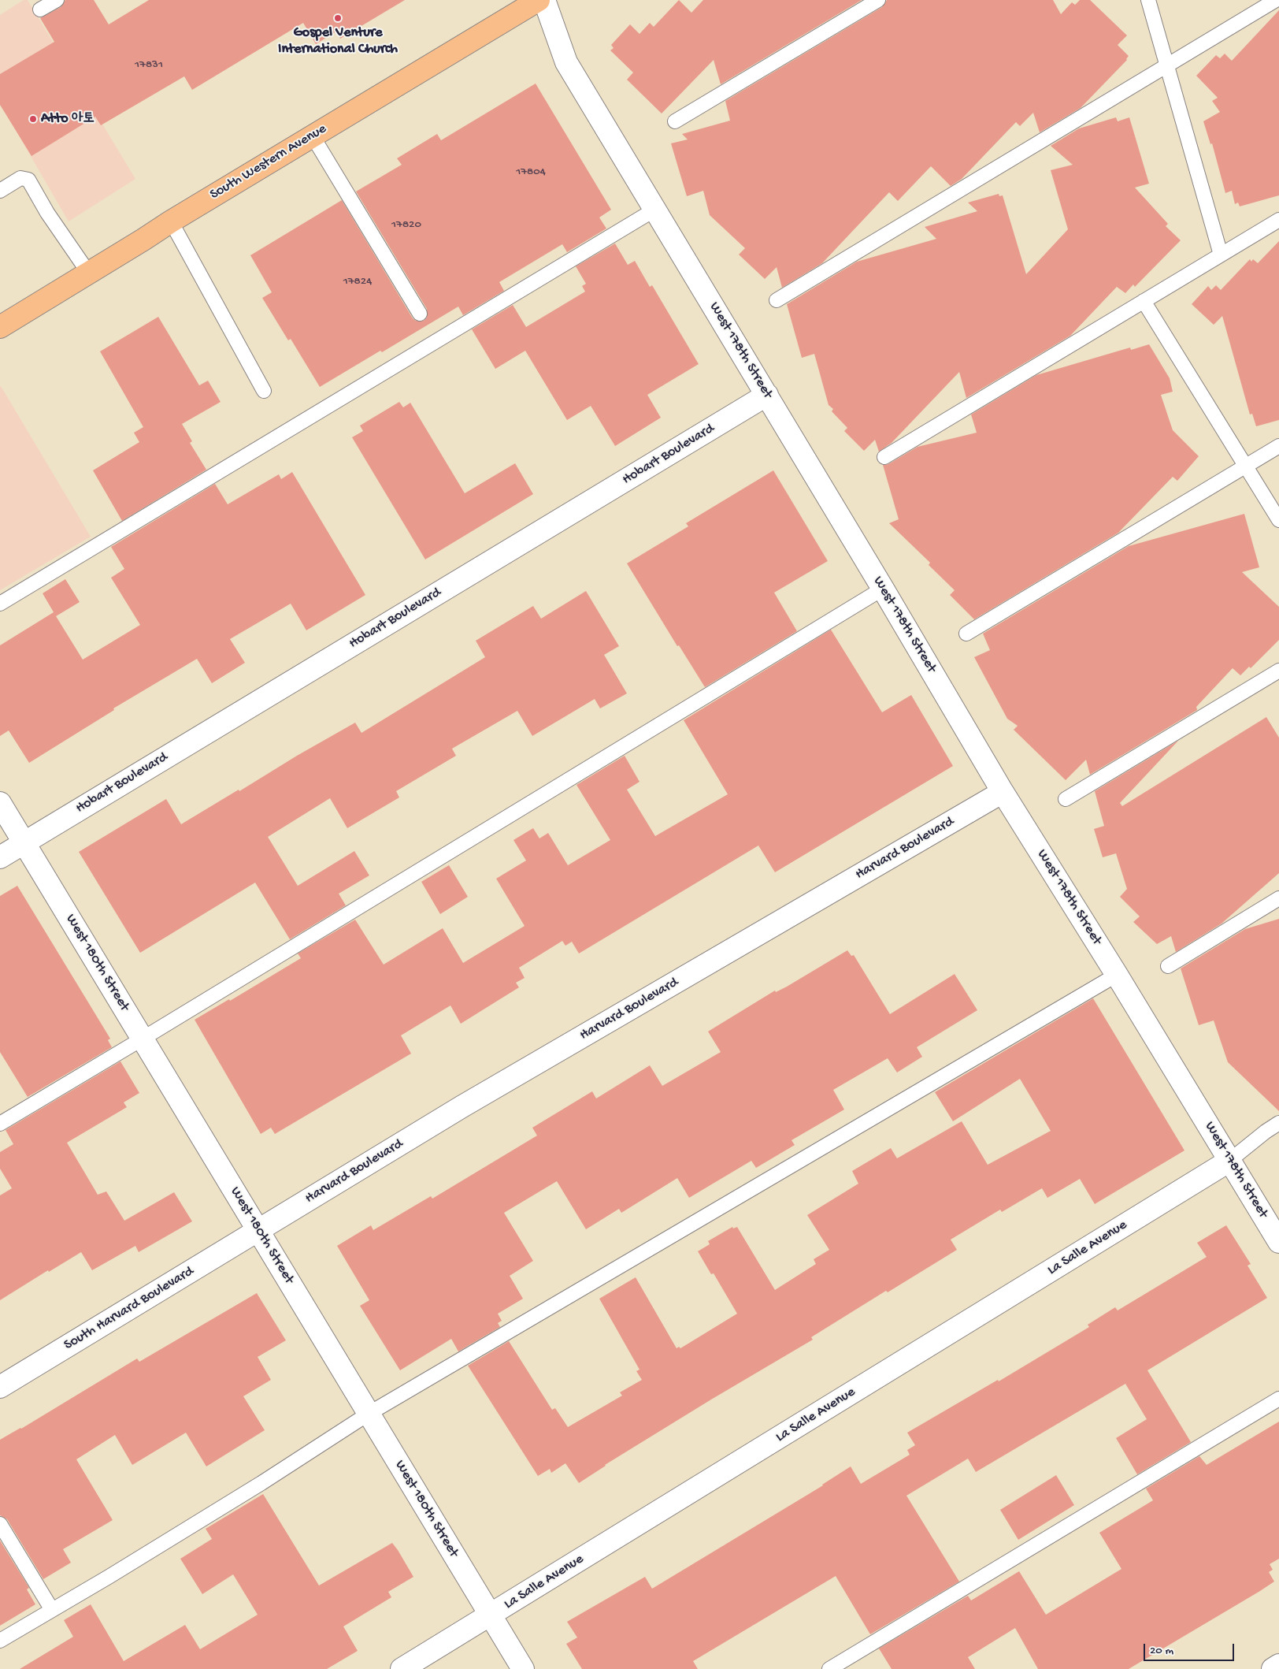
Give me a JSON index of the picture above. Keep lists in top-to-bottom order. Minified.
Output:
{"streets":{"main road":["South Western Avenue"],"street":["West 178th Street","Hobart Boulevard","Harvard Boulevard","West 180th Street","La Salle Avenue","South Harvard Boulevard"]},"crossings":[["West 178th Street","Hobart Boulevard"],["West 178th Street","Harvard Boulevard"],["West 178th Street","La Salle Avenue"],["Hobart Boulevard","West 180th Street"],["Harvard Boulevard","West 180th Street"],["Harvard Boulevard","South Harvard Boulevard"],["West 180th Street","La Salle Avenue"],["West 180th Street","South Harvard Boulevard"]],"places":["Gospel Venture International Church","Atto 아토"],"house_numbers":["17831","17804","17820","17824"],"scale_bar":"20 m"}
